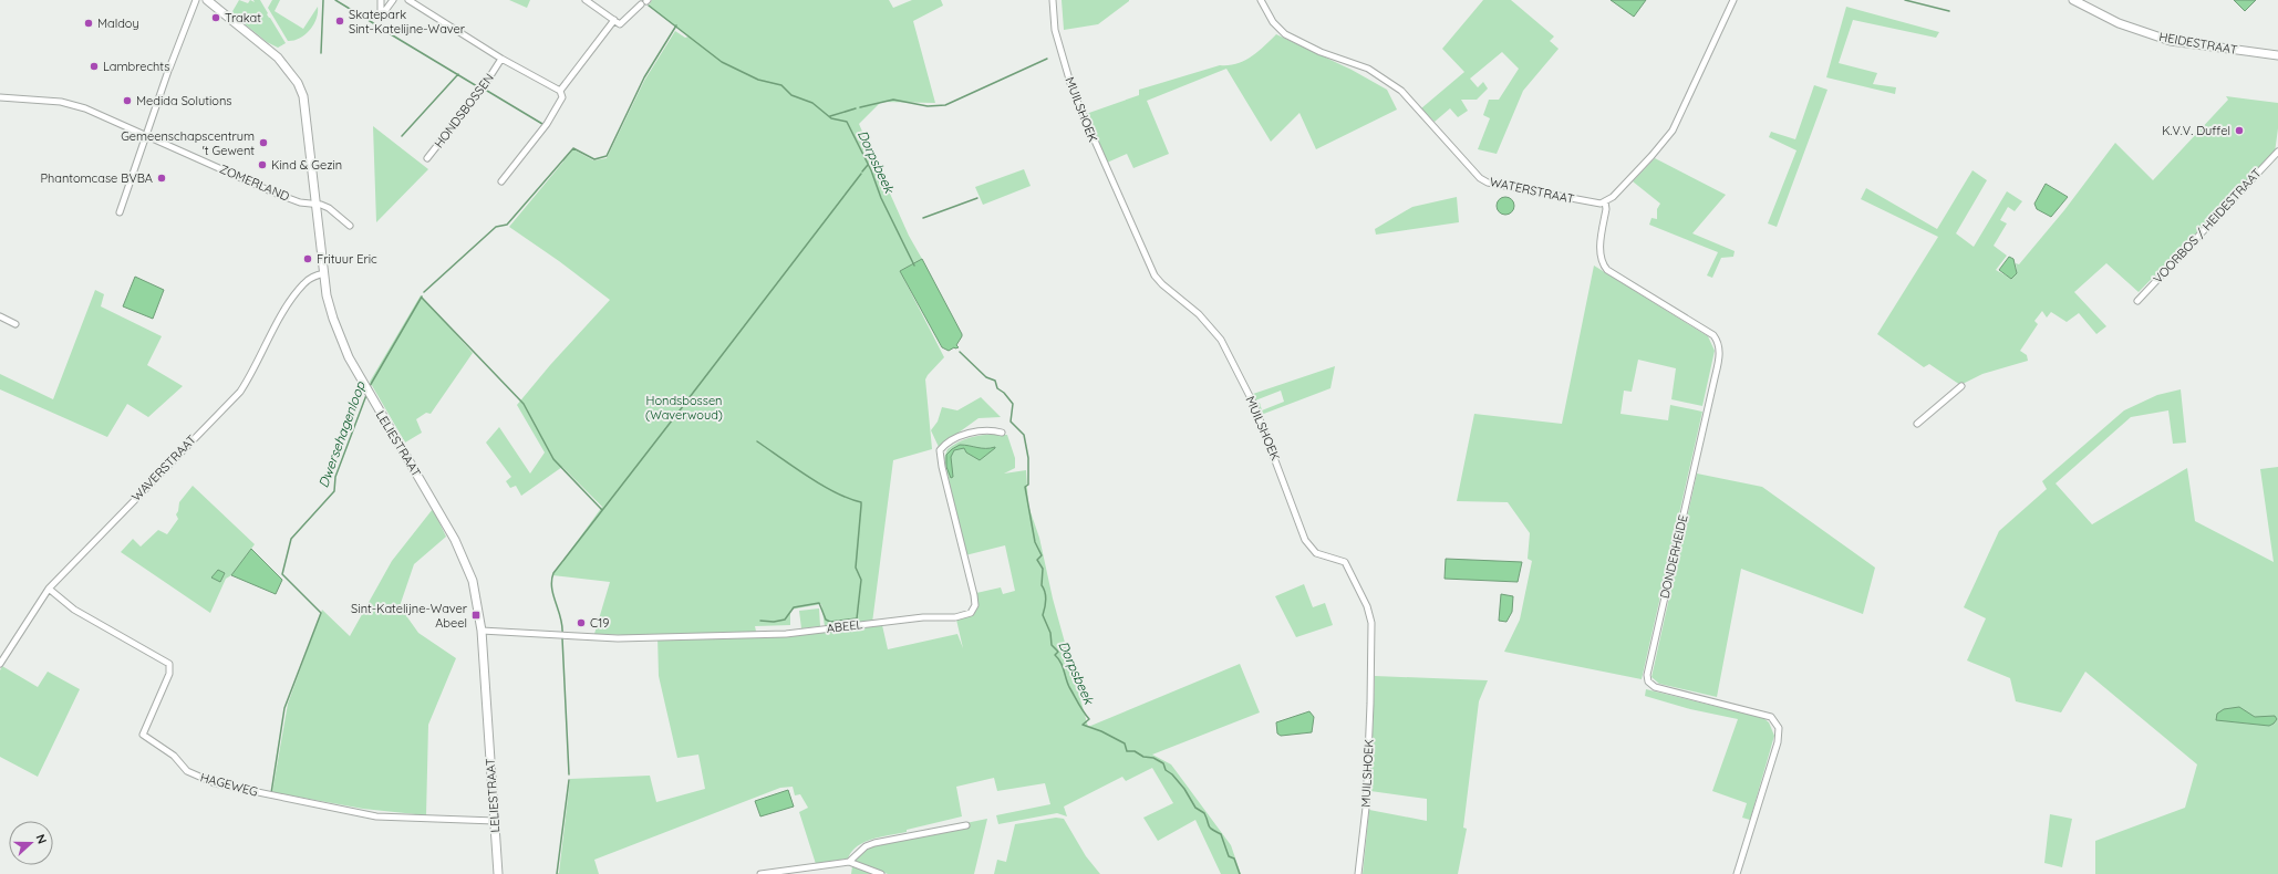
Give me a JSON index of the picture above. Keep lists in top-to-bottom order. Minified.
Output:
{"streets":{"street":["HEIDESTRAAT","MUILSHOEK","HONDSBOSSEN","ZOMERLAND","WATERSTRAAT","VOORBOS / HEIDESTRAAT","LELIESTRAAT","WAVERSTRAAT","DONDERHEIDE","ABEEL","HAGEWEG"]},"crossings":[["ZOMERLAND","LELIESTRAAT"],["WATERSTRAAT","DONDERHEIDE"],["LELIESTRAAT","WAVERSTRAAT"],["LELIESTRAAT","ABEEL"],["LELIESTRAAT","HAGEWEG"],["WAVERSTRAAT","HAGEWEG"]],"water":["Dorpsbeek","Dwersehagenloop"],"parks":["Hondsbossen (Waverwoud)"],"places":{"other":["Trakat","Skatepark Sint-Katelijne-Waver","Maldoy","Lambrechts","Medida Solutions","K.V.V. Duffel","Gemeenschapscentrum 't Gewent","Kind & Gezin","Phantomcase BVBA","Frituur Eric","C19"],"transit":["Sint-Katelijne-Waver Abeel"]},"north":"right"}
